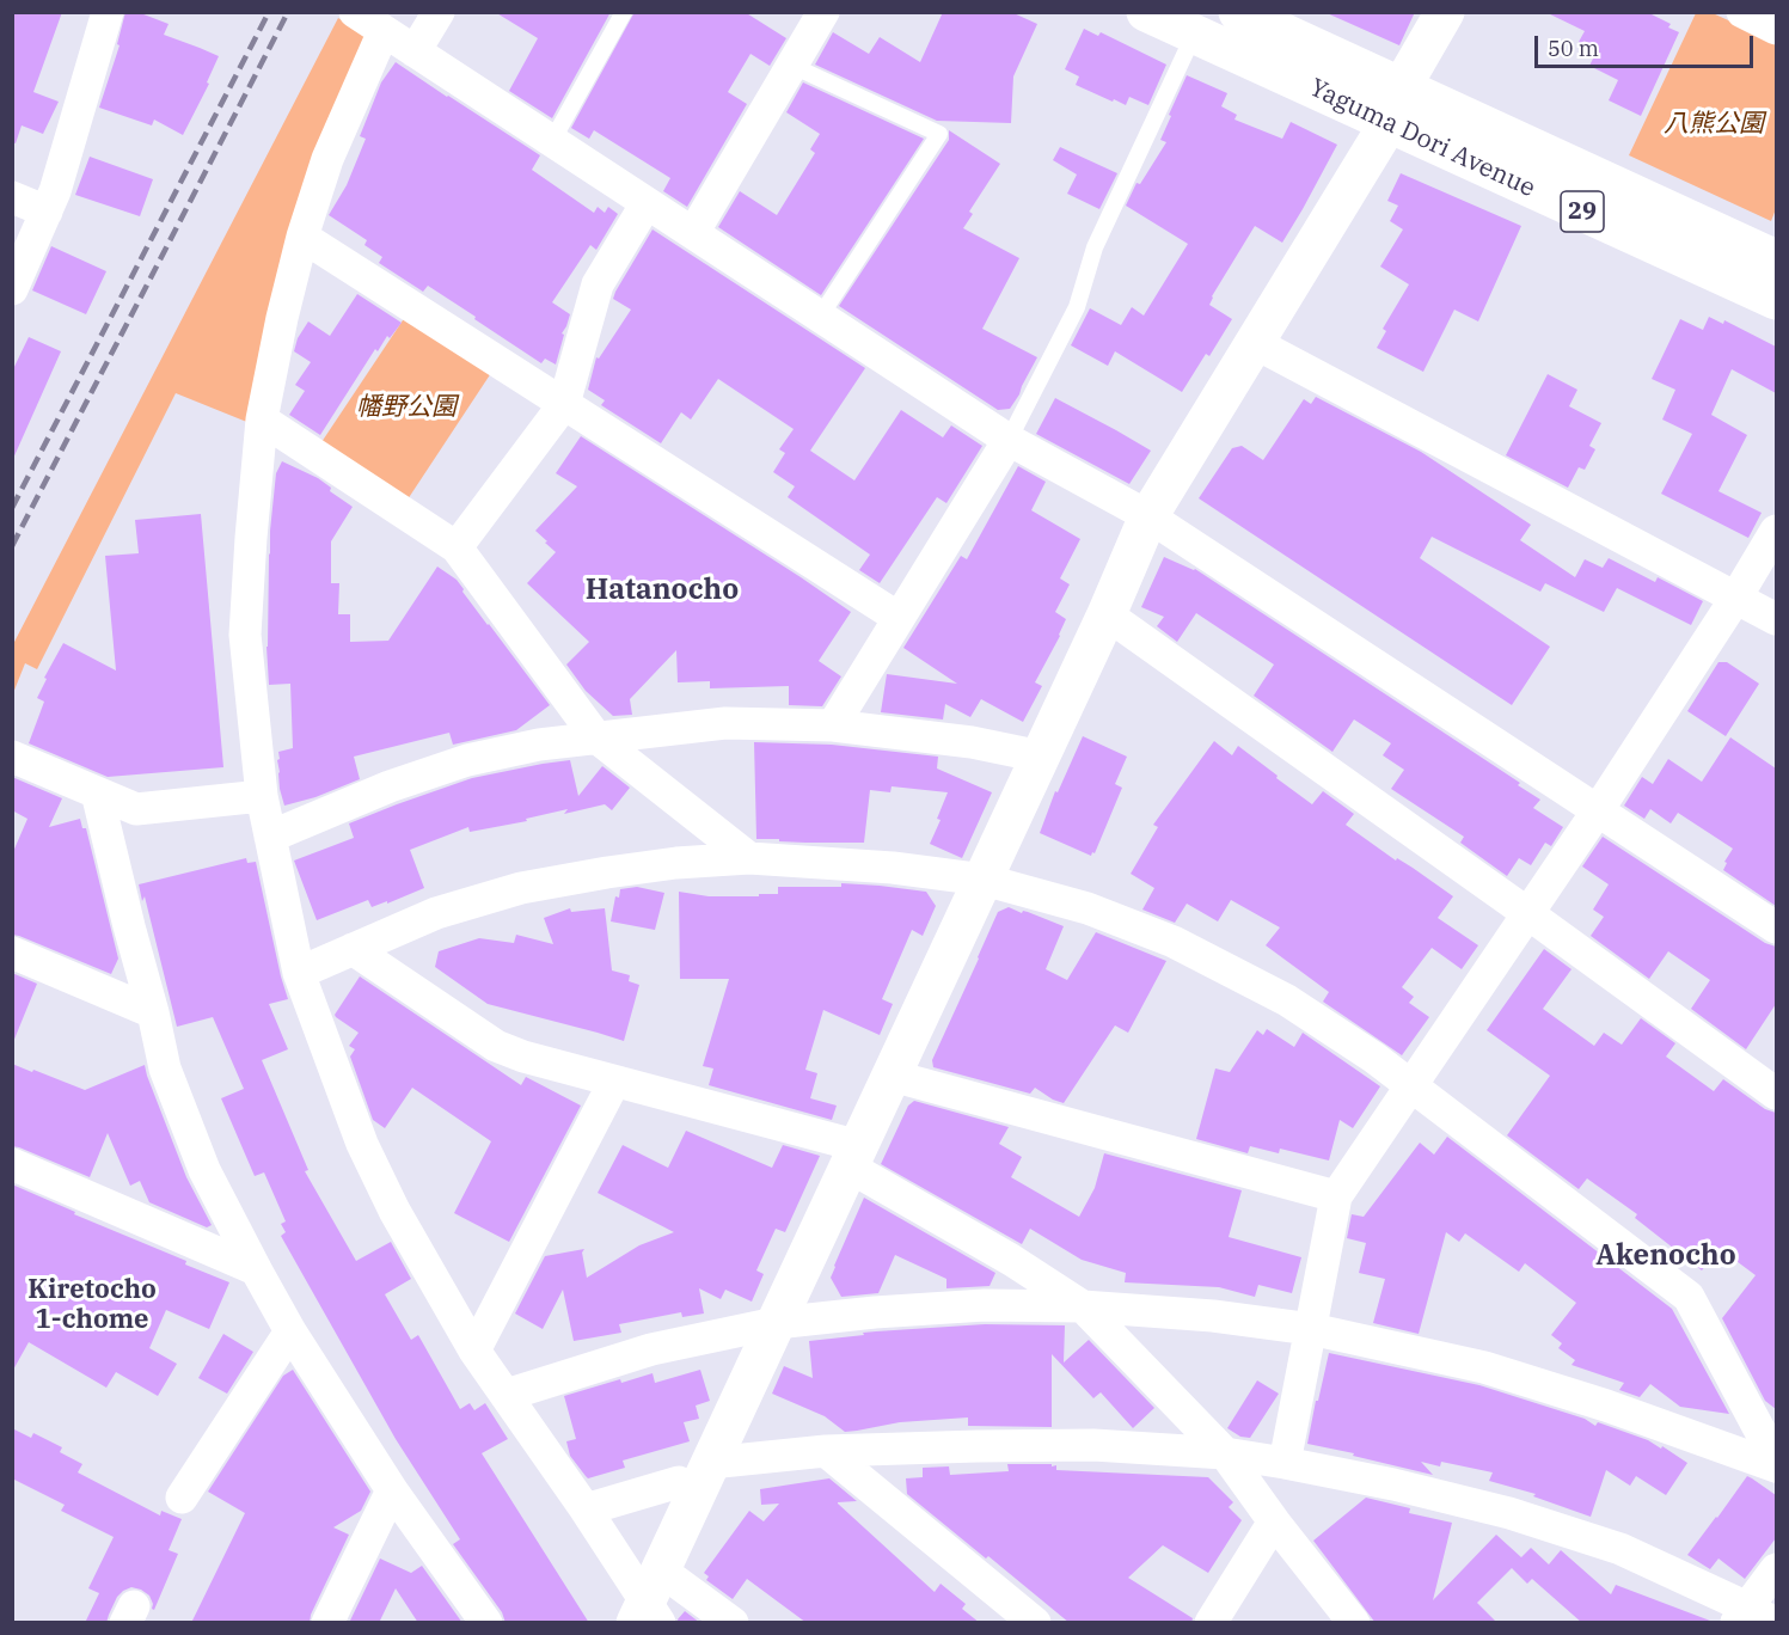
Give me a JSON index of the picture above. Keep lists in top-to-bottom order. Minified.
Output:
{"streets":{"street":["Yaguma Dori Avenue","29"]},"districts":["Hatanocho","Akenocho","Kiretocho 1-chome"],"parks":["八熊公園","幡野公園"],"scale_bar":"50 m"}
